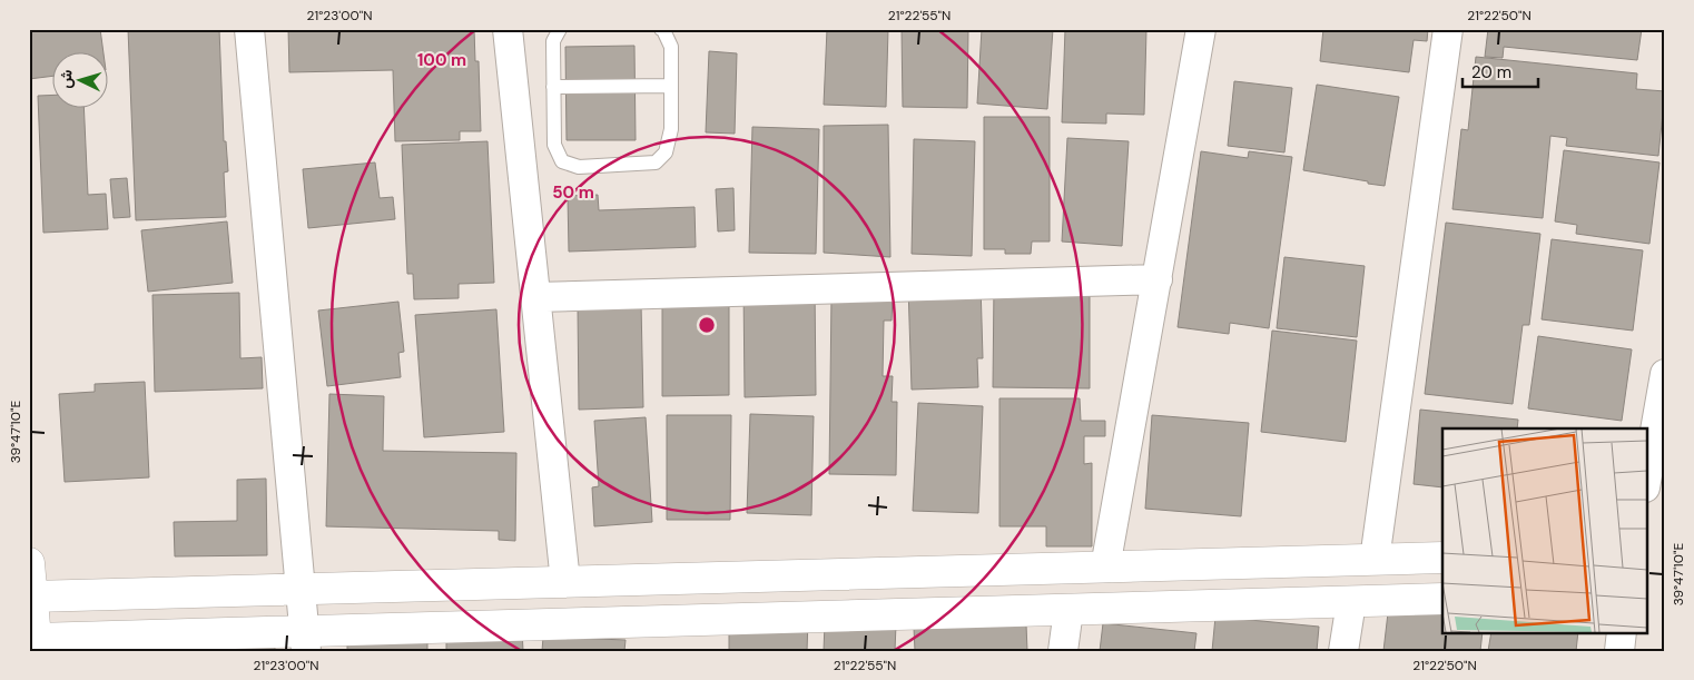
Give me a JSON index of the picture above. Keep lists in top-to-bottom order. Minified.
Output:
{"scale_bar":"20 m","north":"left","coordinates":["21°23'00\"N","21°22'55\"N","21°22'50\"N","39°47'10\"E"],"rings":["100 m","50 m"]}
